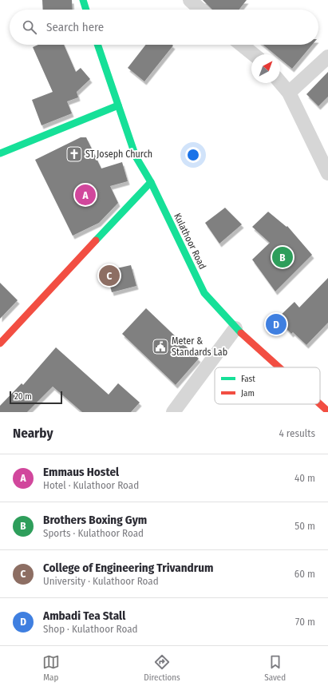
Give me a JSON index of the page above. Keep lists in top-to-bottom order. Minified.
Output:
{"streets":{"main road":["Kulathoor Road"]},"places":{"church":["ST Joseph Church"],"public building":["Meter & Standards Lab"]},"legend":["Fast","Jam"],"scale_bar":"20 m","north":"top right","page":{"search":"Search here","pins":["A","B","C","D"],"scale":"20 m","heading":["Nearby","4 results"],"list":[{"mark":"A","name":"Emmaus Hostel","note":"Hotel · Kulathoor Road","value":"40 m"},{"mark":"B","name":"Brothers Boxing Gym","note":"Sports · Kulathoor Road","value":"50 m"},{"mark":"C","name":"College of Engineering Trivandrum","note":"University · Kulathoor Road","value":"60 m"},{"mark":"D","name":"Ambadi Tea Stall","note":"Shop · Kulathoor Road","value":"70 m"}],"nav":["Map","Directions","Saved"]}}
